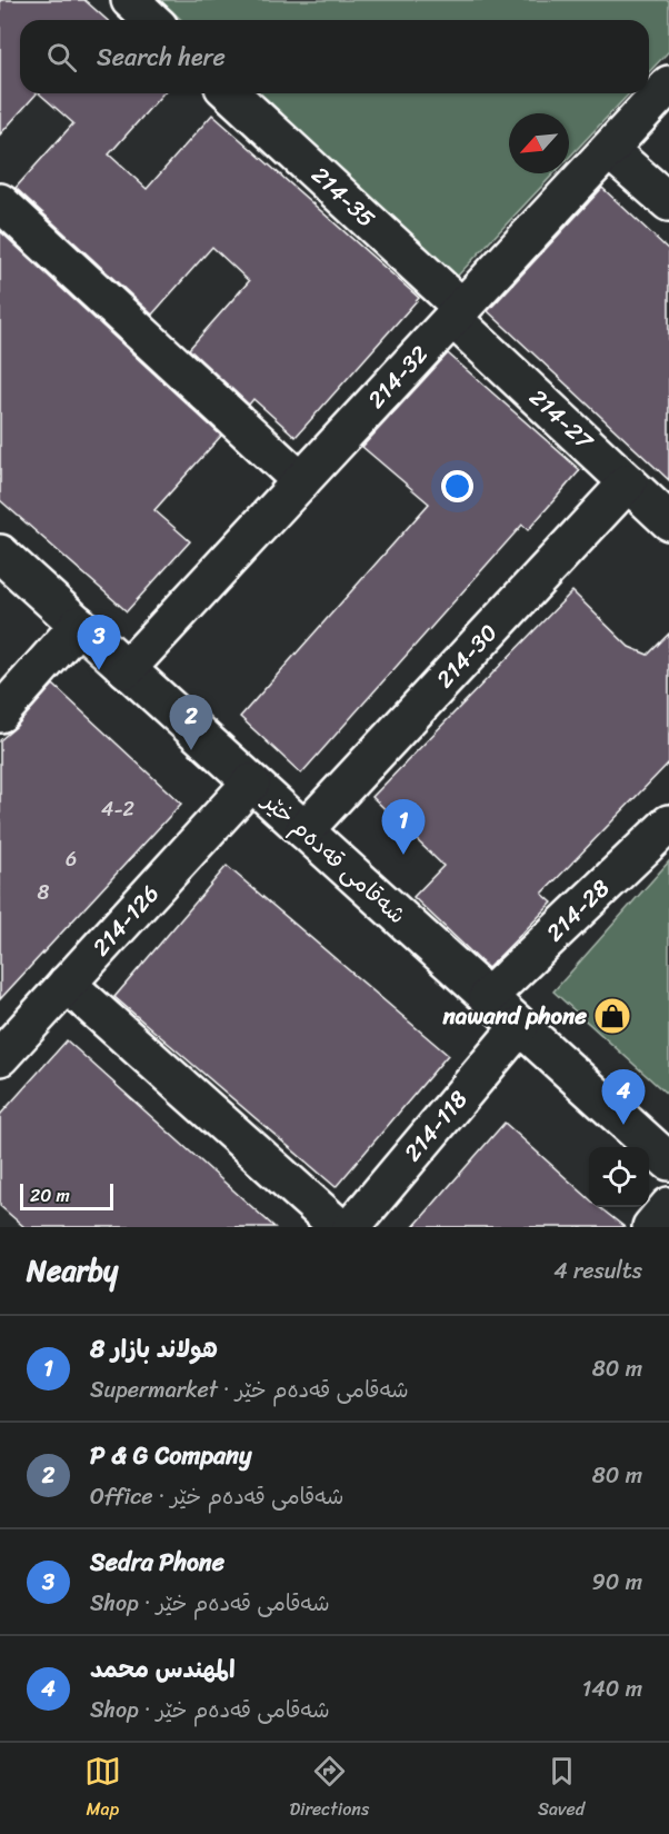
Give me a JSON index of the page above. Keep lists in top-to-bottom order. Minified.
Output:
{"streets":{"street":["214-35","214-32","214-27","214-30","شەقامی قەدەم خێر","214-28","214-126","214-118"]},"crossings":[["214-35","214-32"],["214-35","214-27"],["214-32","214-27"],["214-32","شەقامی قەدەم خێر"],["214-27","214-30"],["214-30","شەقامی قەدەم خێر"],["شەقامی قەدەم خێر","214-28"],["شەقامی قەدەم خێر","214-126"],["شەقامی قەدەم خێر","214-118"]],"places":{"shop":["nawand phone"]},"house_numbers":["4-2","6","8"],"scale_bar":"20 m","north":"bottom left","page":{"search":"Search here","pins":["3","2","1","4"],"scale":"20 m","heading":["Nearby","4 results"],"list":[{"mark":"1","name":"هولاند بازار 8","note":"Supermarket · شەقامی قەدەم خێر","value":"80 m"},{"mark":"2","name":"P & G Company","note":"Office · شەقامی قەدەم خێر","value":"80 m"},{"mark":"3","name":"Sedra Phone","note":"Shop · شەقامی قەدەم خێر","value":"90 m"},{"mark":"4","name":"المهندس محمد","note":"Shop · شەقامی قەدەم خێر","value":"140 m"}],"nav":["Map","Directions","Saved"]}}
